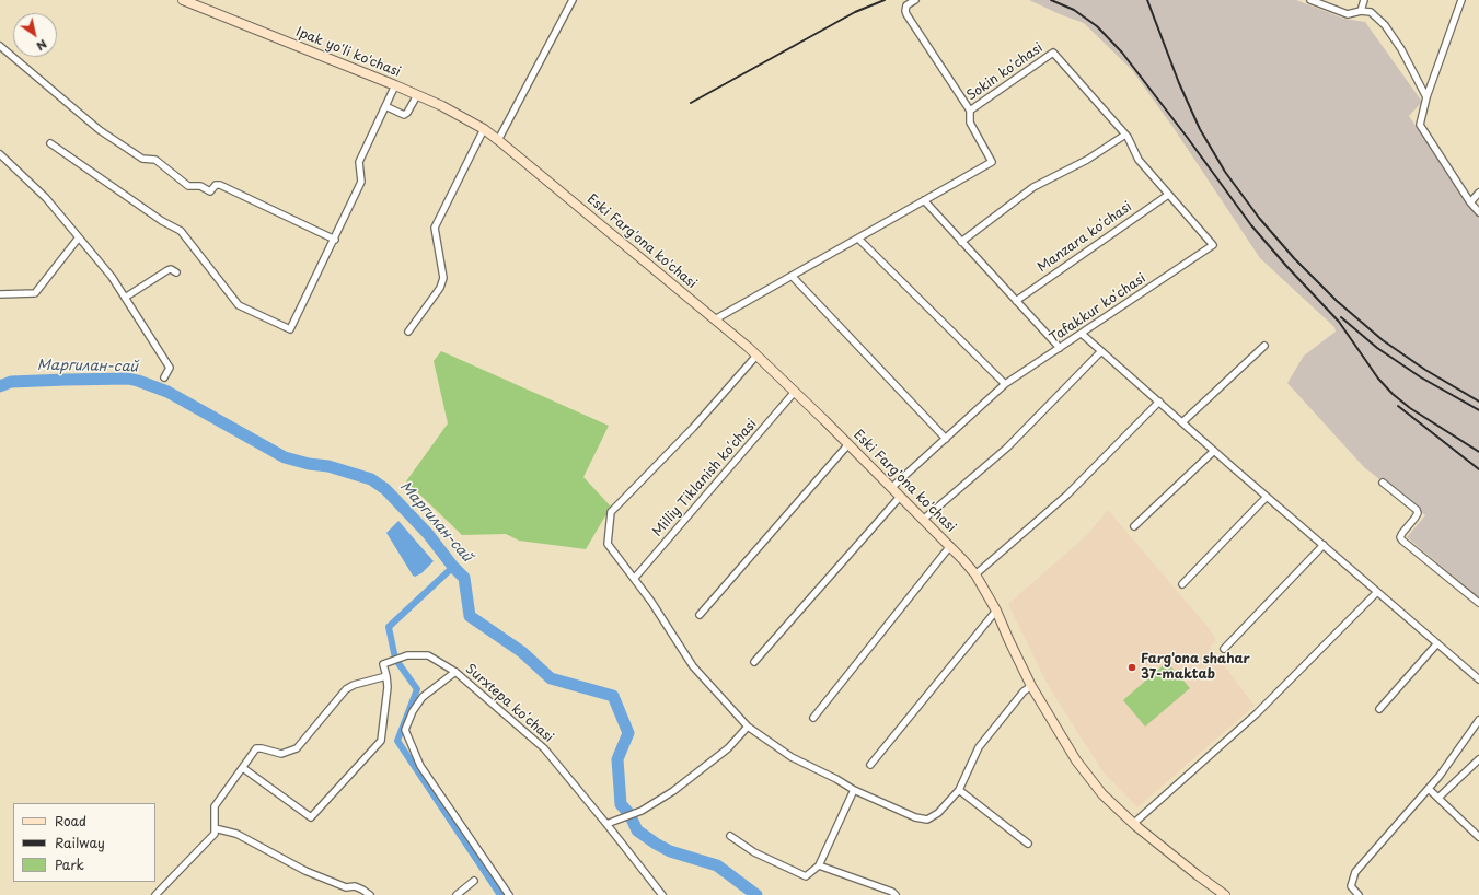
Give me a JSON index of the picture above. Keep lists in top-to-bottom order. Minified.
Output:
{"streets":{"main road":["Ipak yo'li ko'chasi","Eski Farg'ona ko'chasi"],"street":["Sokin koʻchasi","Manzara koʻchasi","Tafakkur koʻchasi","Milliy Tiklanish koʻchasi","Surxtepa koʻchasi"]},"crossings":[["Ipak yo'li ko'chasi","Eski Farg'ona ko'chasi"],["Sokin koʻchasi","Eski Farg'ona ko'chasi"],["Sokin koʻchasi","Tafakkur koʻchasi"],["Manzara koʻchasi","Tafakkur koʻchasi"],["Eski Farg'ona ko'chasi","Tafakkur koʻchasi"],["Eski Farg'ona ko'chasi","Milliy Tiklanish koʻchasi"]],"water":["Маргилан-сай"],"places":["Farg'ona shahar 37-maktab"],"legend":["Road","Railway","Park"],"north":"bottom right"}
